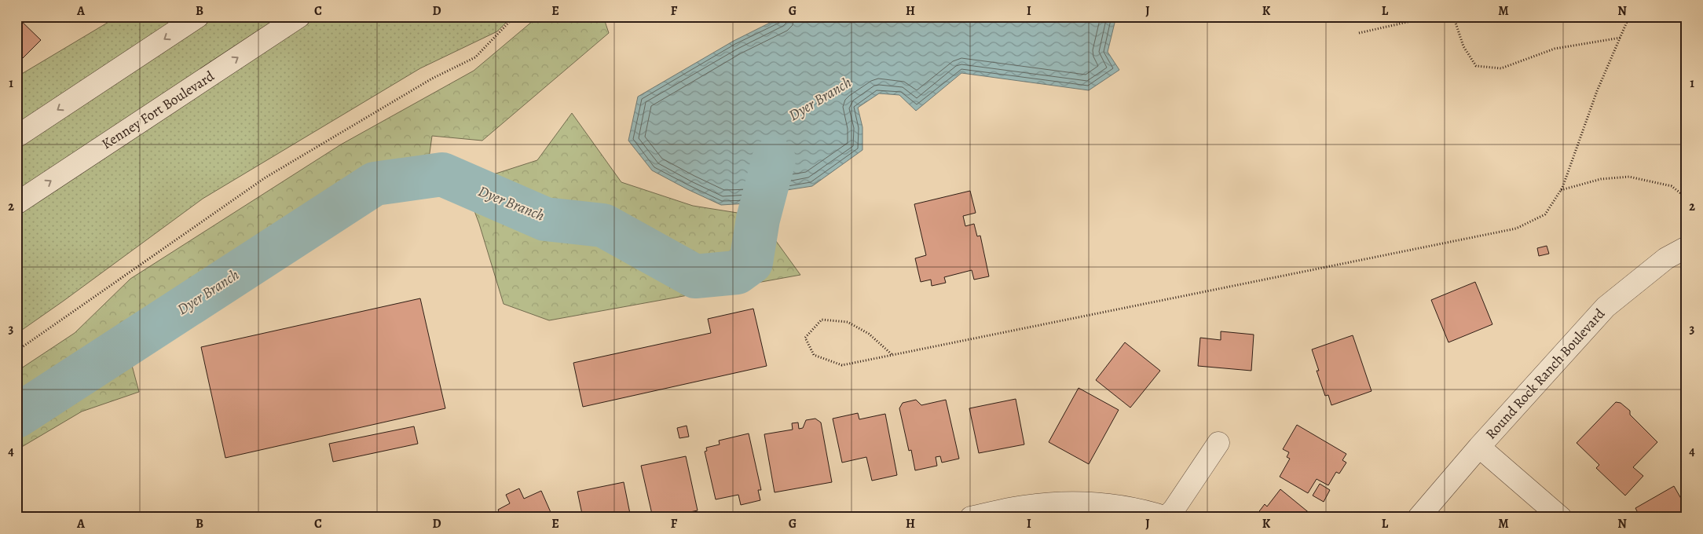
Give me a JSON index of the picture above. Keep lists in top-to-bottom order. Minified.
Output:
{"streets":{"street":["Kenney Fort Boulevard","Round Rock Ranch Boulevard"]},"water":["Dyer Branch"],"grid":{"columns":["A","B","C","D","E","F","G","H","I","J","K","L","M","N"],"rows":["1","2","3","4"]}}
